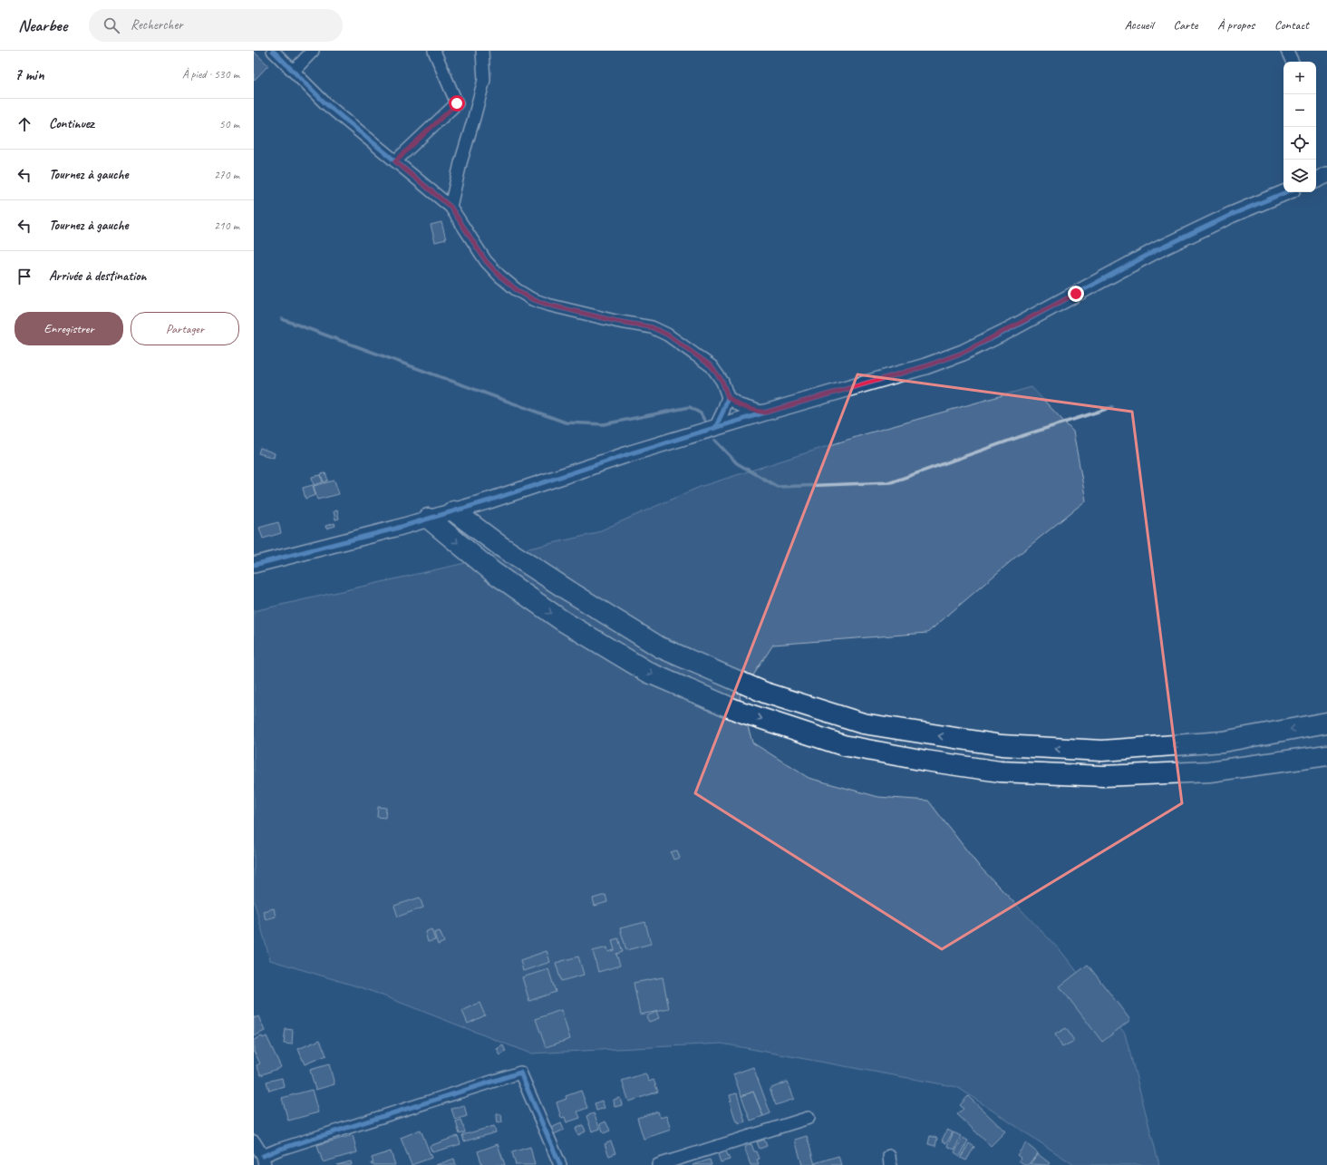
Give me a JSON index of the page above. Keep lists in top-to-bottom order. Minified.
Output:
{"page":{"header":"Nearbee","search":"Rechercher","nav":["Accueil","Carte","À propos","Contact"],"heading":["7 min","À pied · 530 m"],"map_buttons":["+","−"],"list":[["Continuez","50 m"],["Tournez à gauche","270 m"],["Tournez à gauche","210 m"],"Arrivée à destination"],"buttons":["Enregistrer","Partager"]}}
